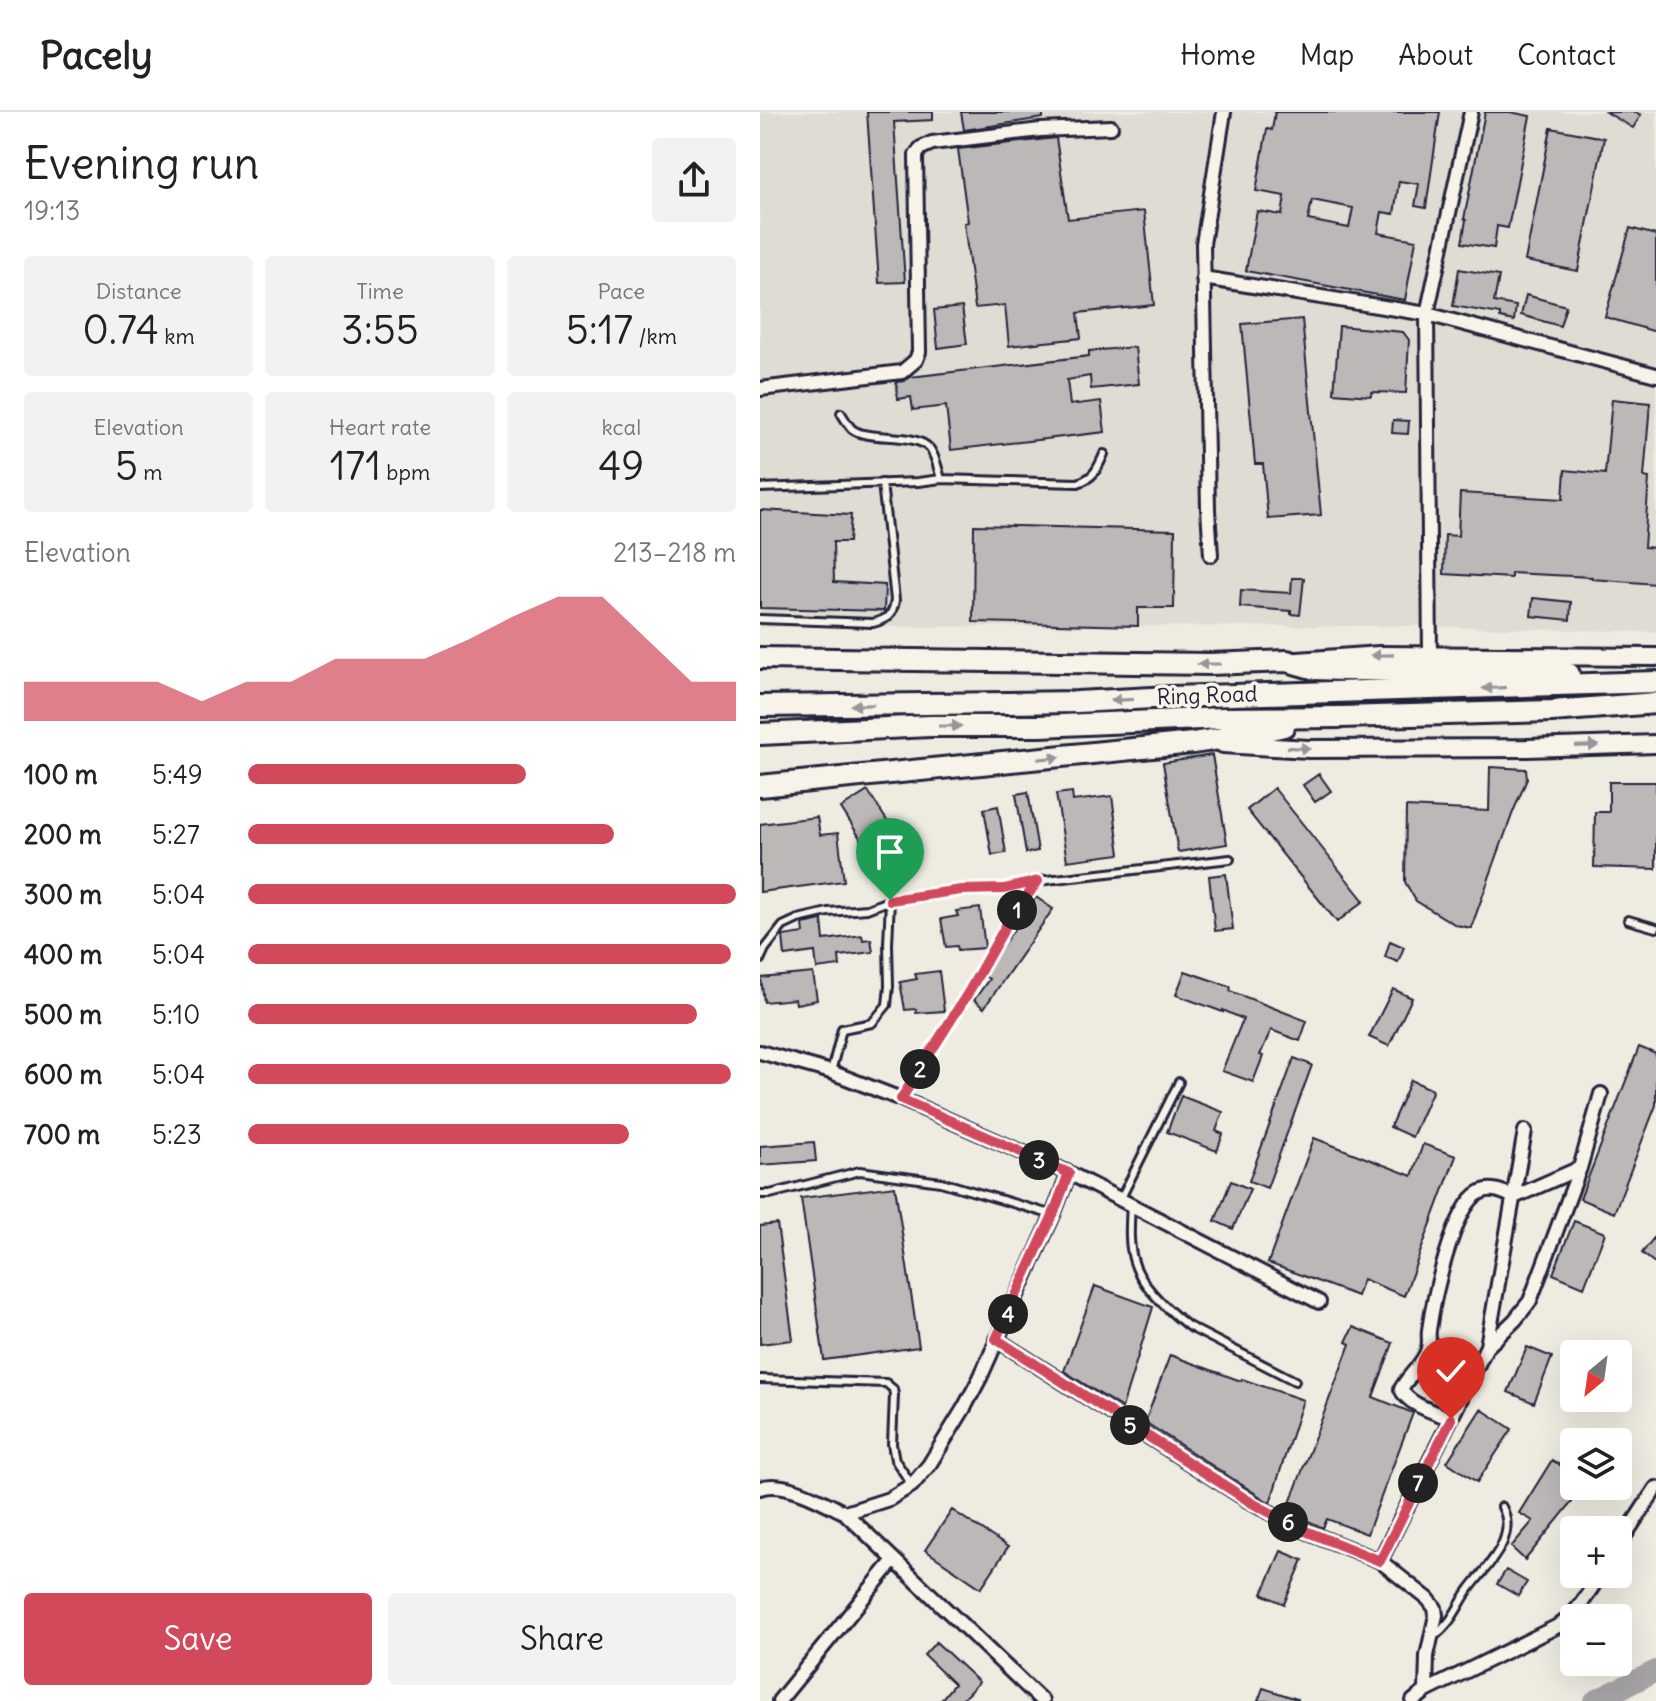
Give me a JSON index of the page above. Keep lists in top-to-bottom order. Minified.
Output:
{"streets":{"highway":["Ring Road"]},"north":"bottom left","page":{"header":"Pacely","nav":["Home","Map","About","Contact"],"heading":["Evening run","19:13"],"stats":[["Distance","0.74 km"],["Time","3:55"],["Pace","5:17 /km"],["Elevation","5 m"],["Heart rate","171 bpm"],["kcal","49"]],"chart":["Elevation","213–218 m"],"list":[{"name":"100 m","note":"5:49"},{"name":"200 m","note":"5:27"},{"name":"300 m","note":"5:04"},{"name":"400 m","note":"5:04"},{"name":"500 m","note":"5:10"},{"name":"600 m","note":"5:04"},{"name":"700 m","note":"5:23"}],"pins":["1","2","3","4","5","7","6"],"map_buttons":["+","−"],"buttons":["Save","Share"]}}
